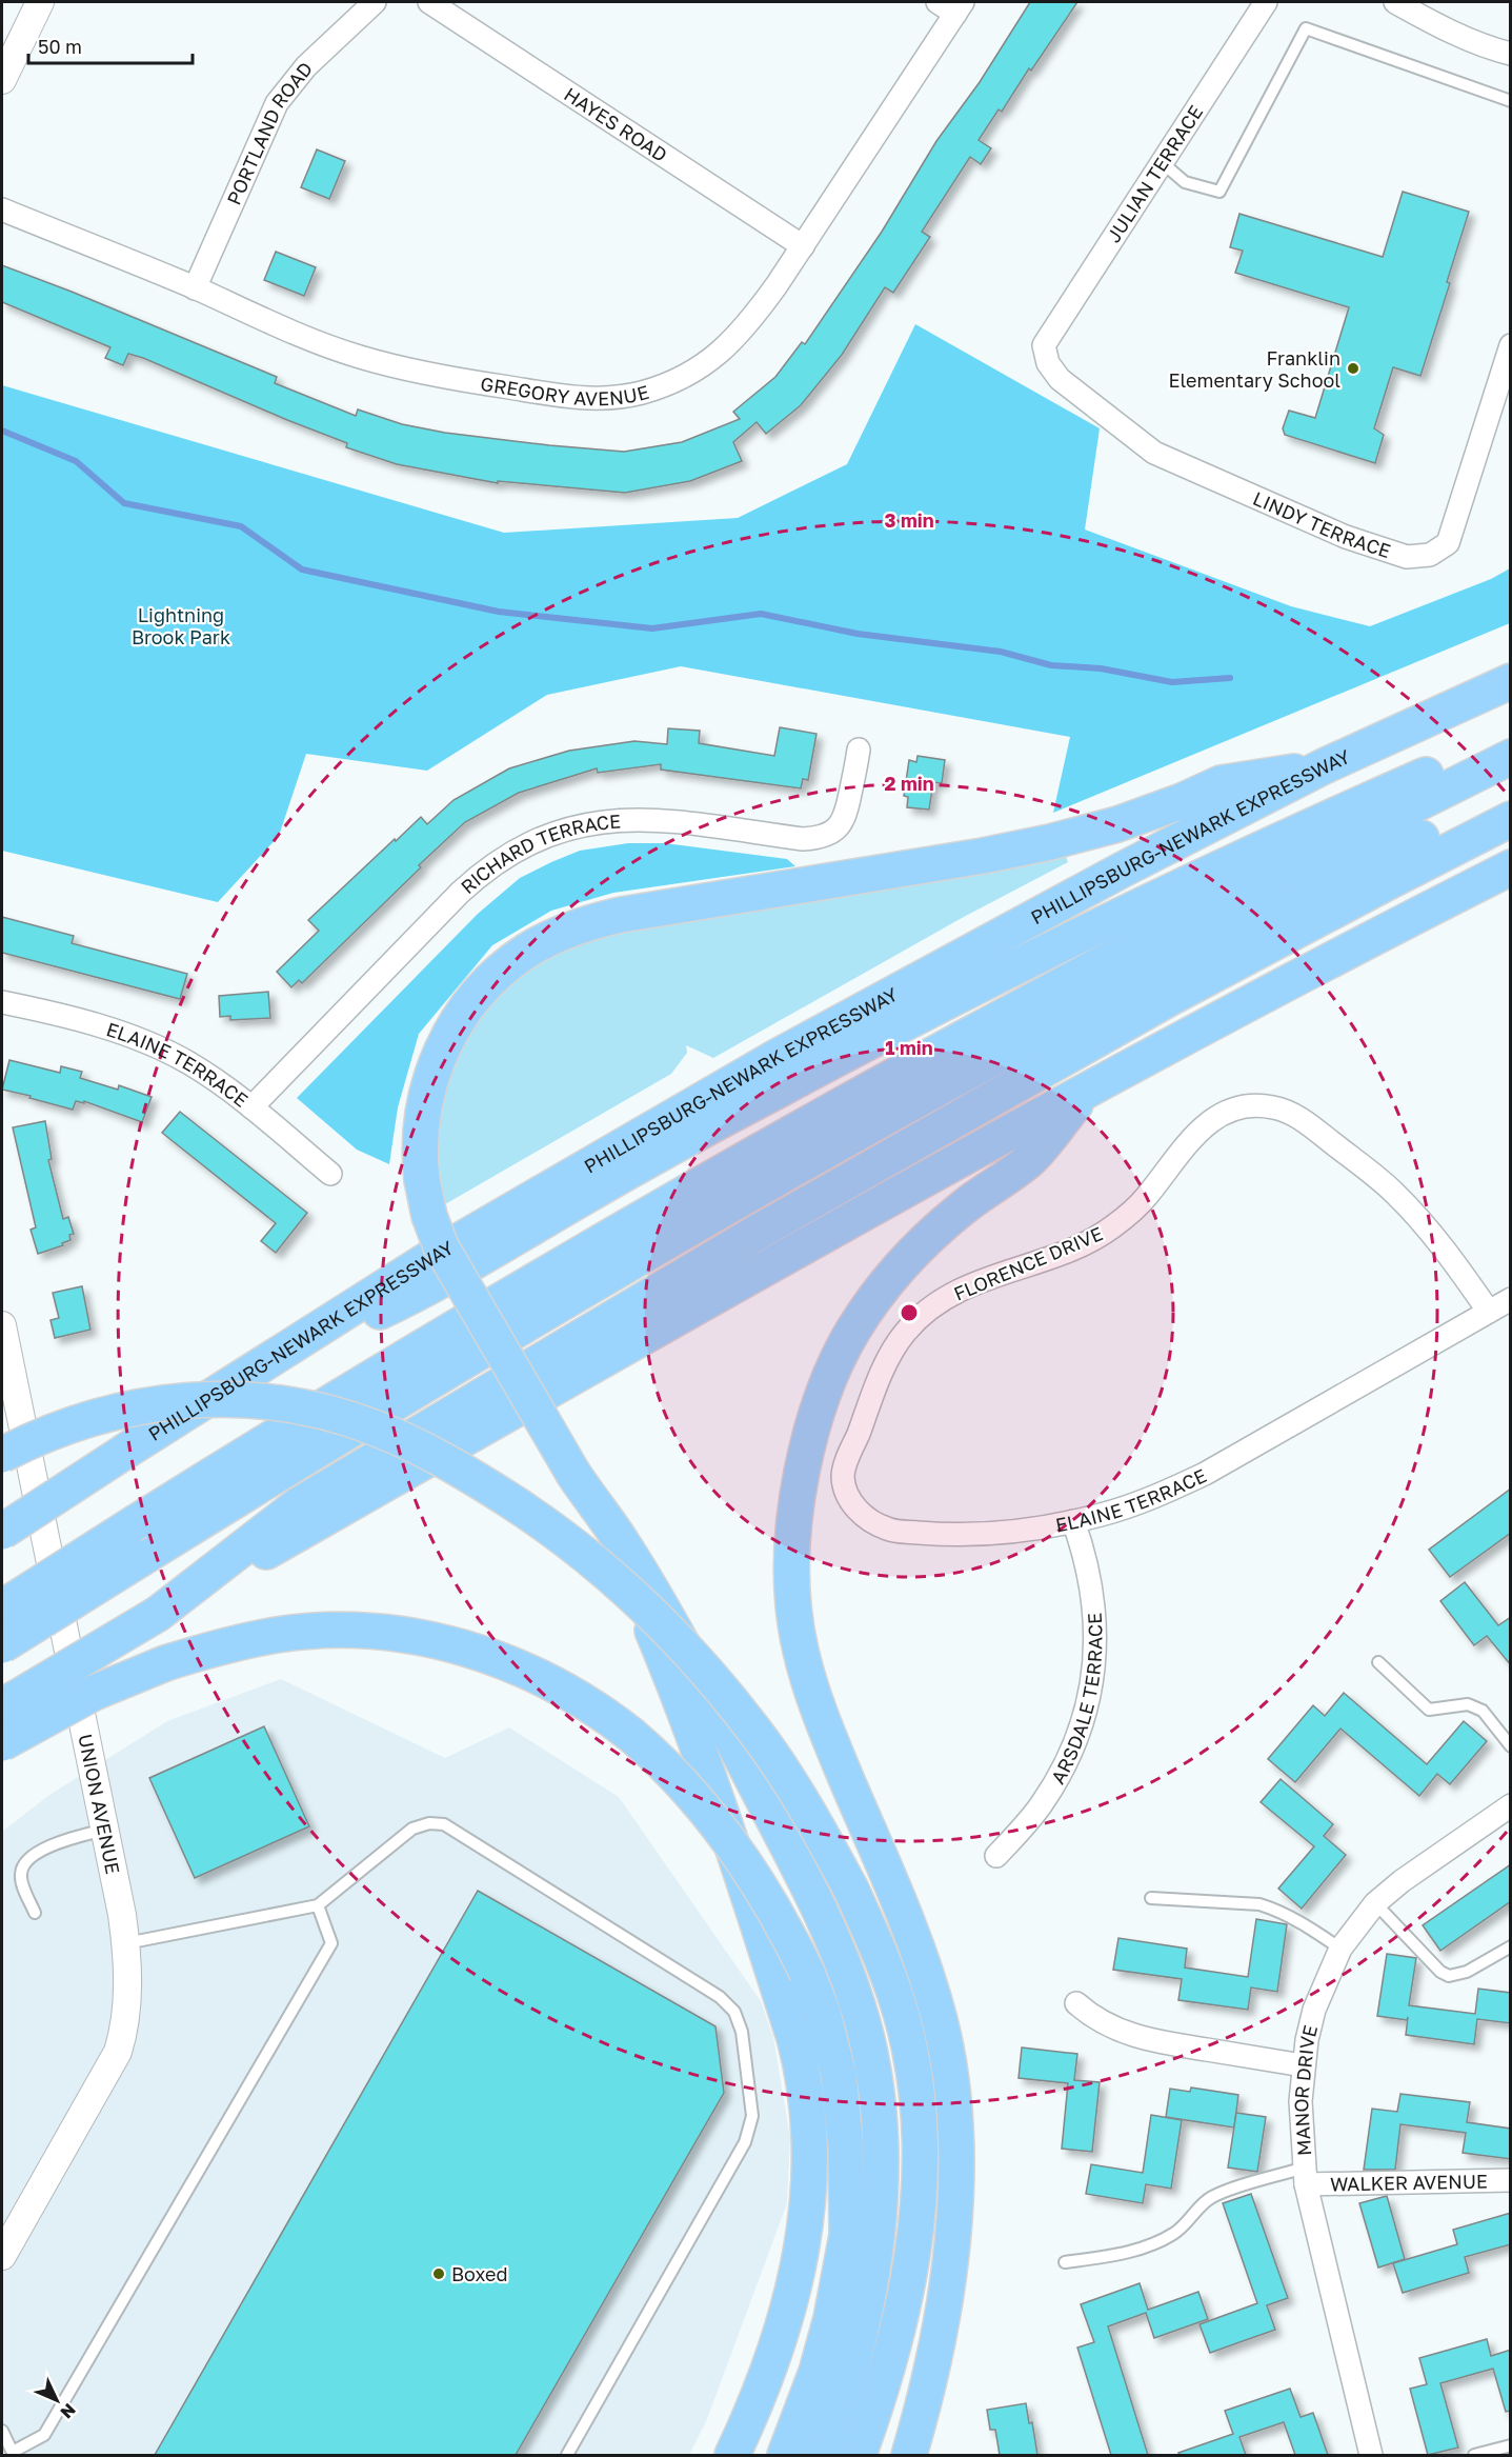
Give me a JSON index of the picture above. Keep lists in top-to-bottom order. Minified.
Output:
{"streets":{"highway":["PHILLIPSBURG-NEWARK EXPRESSWAY"],"street":["HAYES ROAD","PORTLAND ROAD","JULIAN TERRACE","GREGORY AVENUE","LINDY TERRACE","RICHARD TERRACE","ELAINE TERRACE","FLORENCE DRIVE","ARSDALE TERRACE","UNION AVENUE","MANOR DRIVE","WALKER AVENUE"]},"crossings":[["HAYES ROAD","GREGORY AVENUE"],["PORTLAND ROAD","GREGORY AVENUE"],["JULIAN TERRACE","LINDY TERRACE"],["RICHARD TERRACE","ELAINE TERRACE"],["ELAINE TERRACE","FLORENCE DRIVE"],["ELAINE TERRACE","ARSDALE TERRACE"],["MANOR DRIVE","WALKER AVENUE"]],"parks":["Lightning Brook Park"],"places":["Franklin Elementary School","Boxed"],"scale_bar":"50 m","north":"bottom right","rings":["3 min","2 min","1 min"]}
